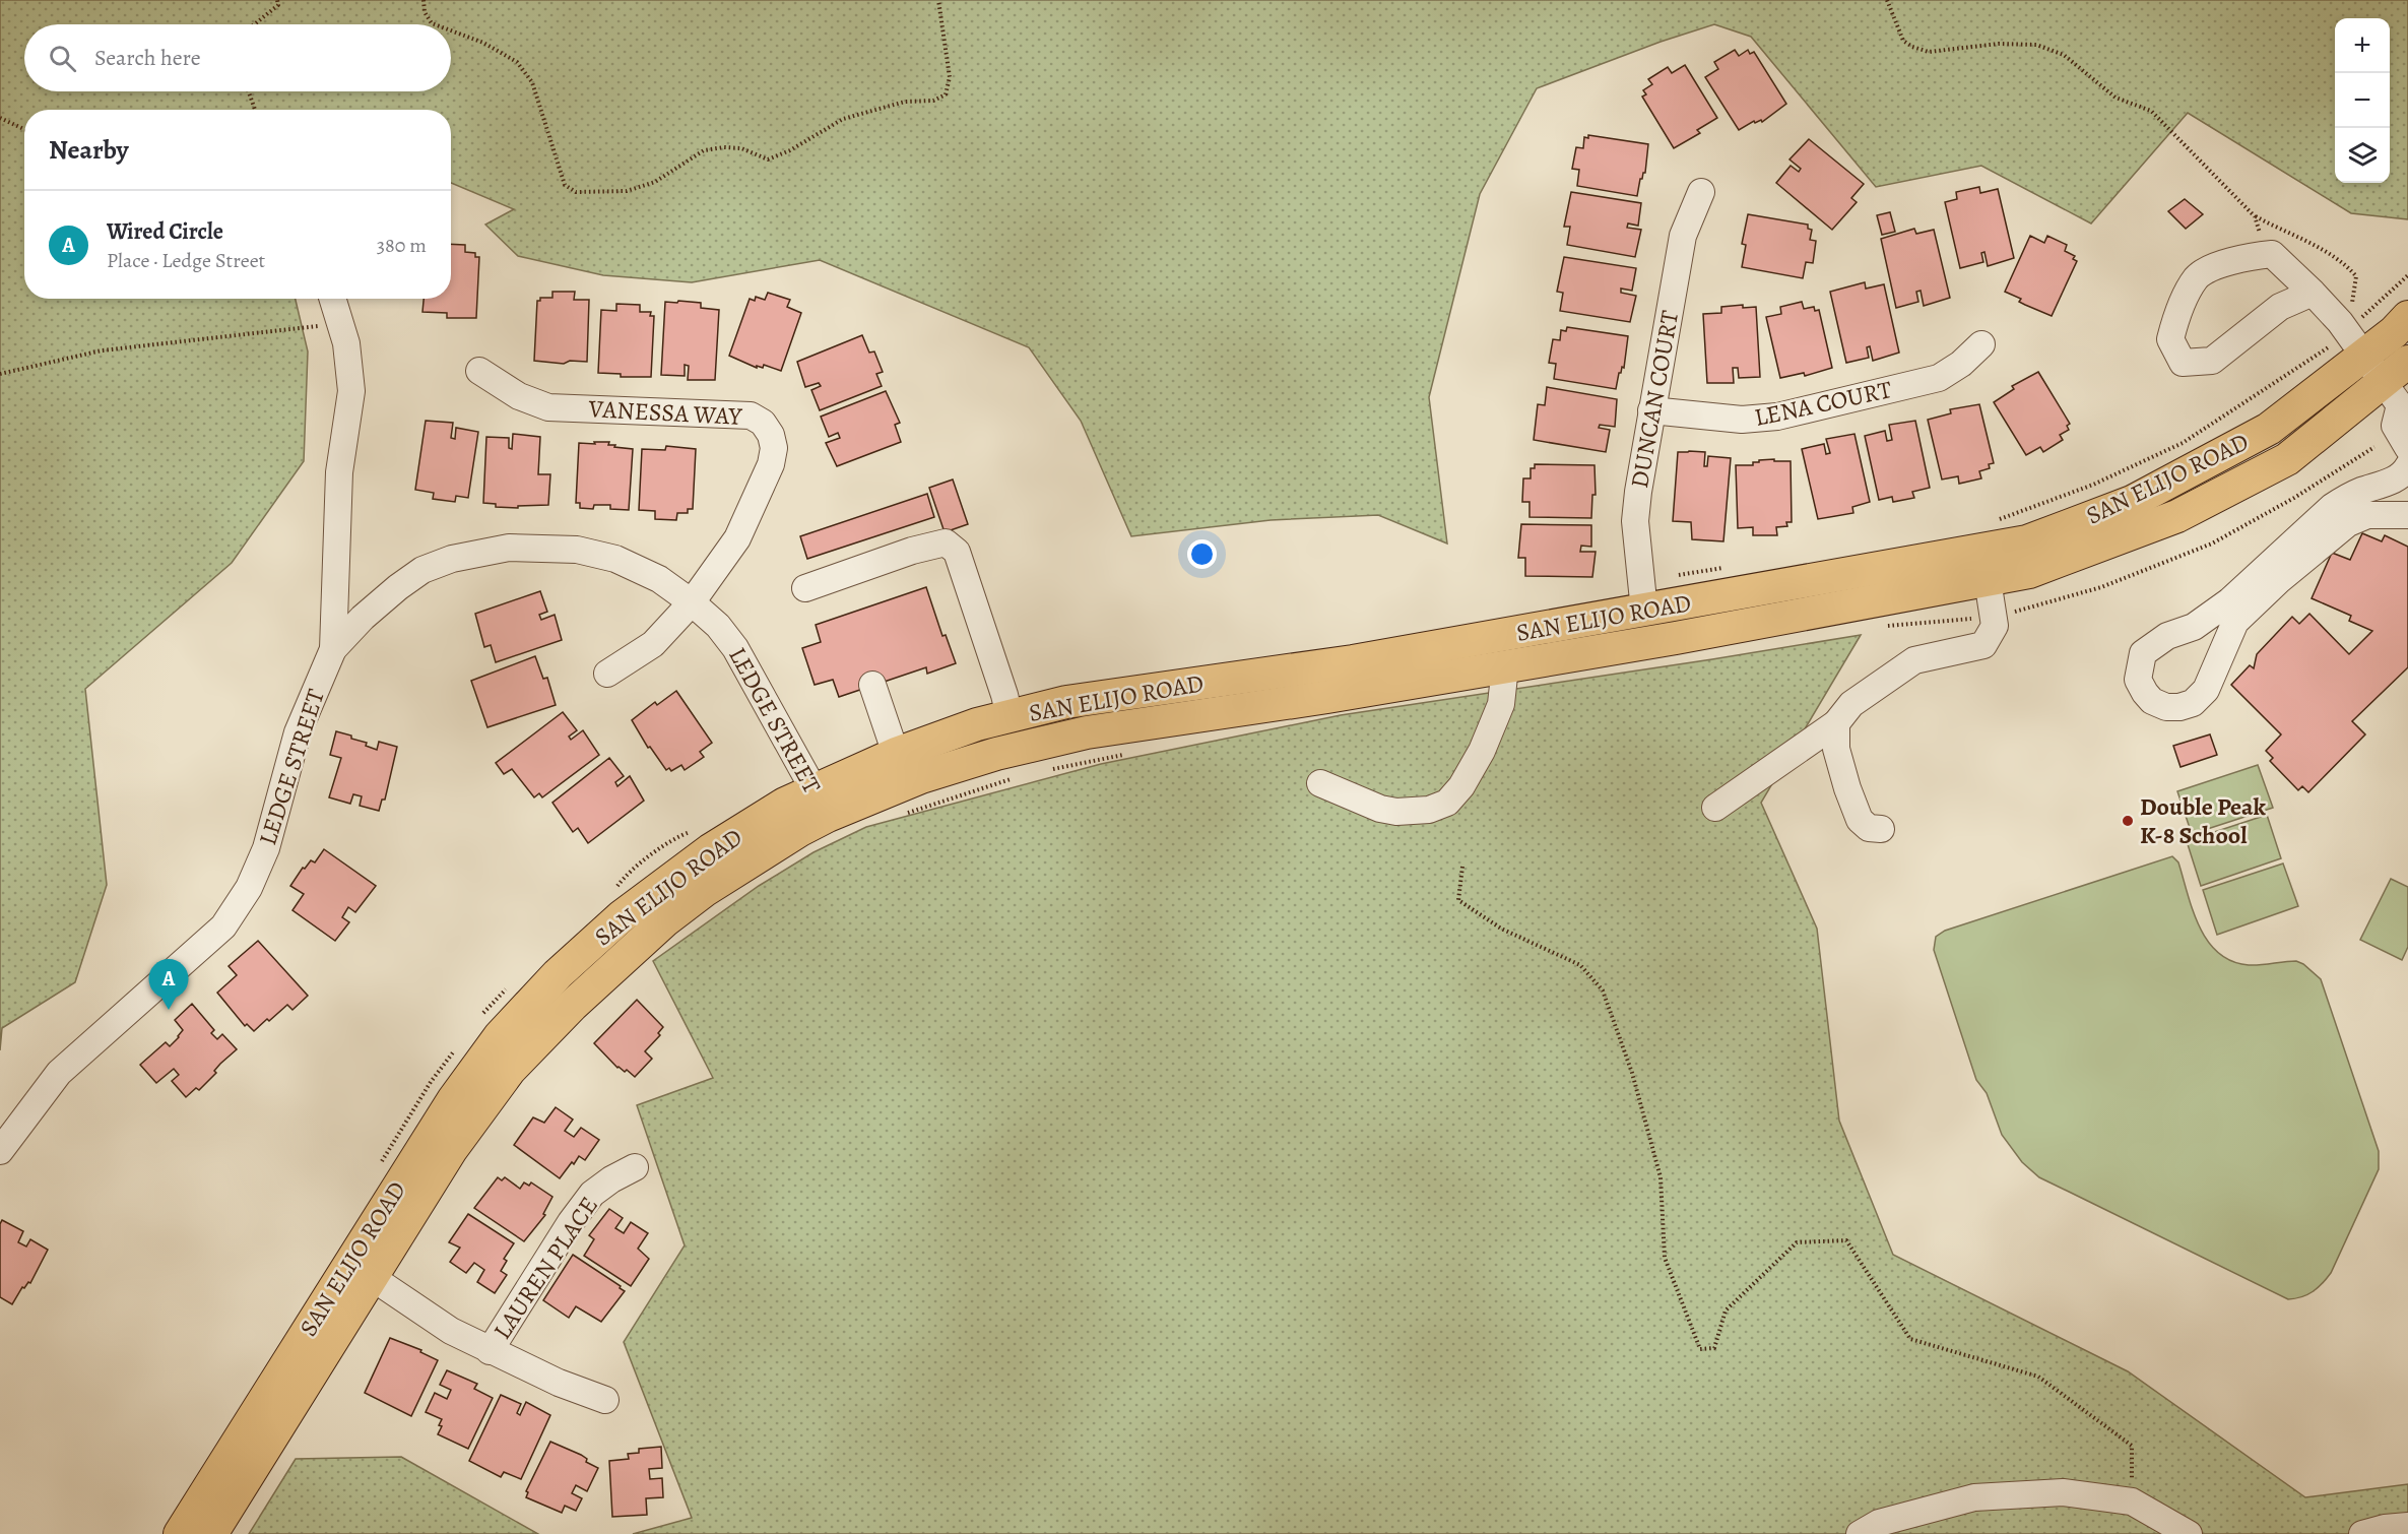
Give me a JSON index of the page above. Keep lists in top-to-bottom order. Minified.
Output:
{"streets":{"main road":["SAN ELIJO ROAD"],"street":["DUNCAN COURT","LENA COURT","VANESSA WAY","LEDGE STREET","LAUREN PLACE"]},"crossings":[["DUNCAN COURT","LENA COURT"],["DUNCAN COURT","SAN ELIJO ROAD"],["VANESSA WAY","LEDGE STREET"],["SAN ELIJO ROAD","LEDGE STREET"],["SAN ELIJO ROAD","LAUREN PLACE"]],"places":["Double Peak K-8 School"],"page":{"map_buttons":["+","−"],"search":"Search here","heading":"Nearby","list":[{"mark":"A","name":"Wired Circle","note":"Place · Ledge Street","value":"380 m"}],"pins":"A"}}
